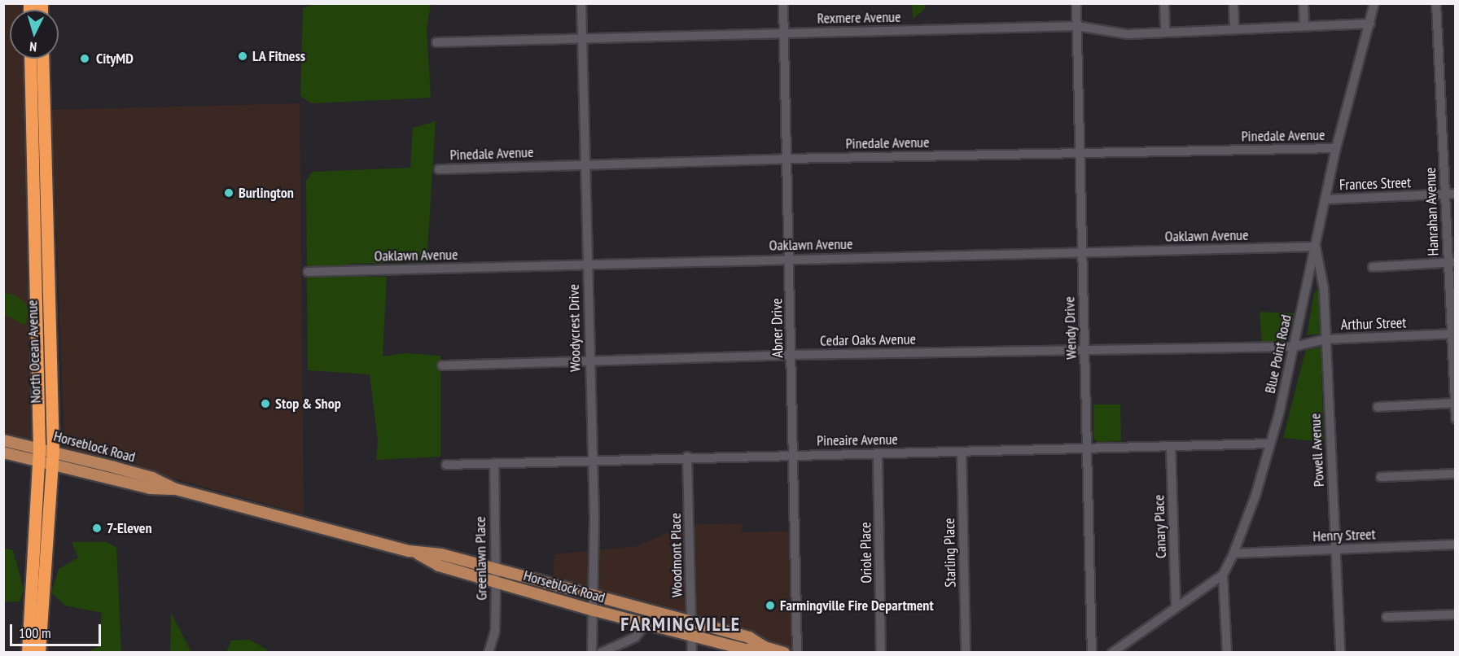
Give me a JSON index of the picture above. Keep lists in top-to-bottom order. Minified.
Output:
{"streets":{"highway":["North Ocean Avenue"],"main road":["Horseblock Road"],"street":["Rexmere Avenue","Pinedale Avenue","Frances Street","Hanrahan Avenue","Oaklawn Avenue","Arthur Street","Woodycrest Drive","Abner Drive","Wendy Drive","Cedar Oaks Avenue","Blue Point Road","Pineaire Avenue","Powell Avenue","Canary Place","Henry Street","Oriole Place","Starling Place","Woodmont Place","Greenlawn Place"]},"crossings":[["Rexmere Avenue","Woodycrest Drive"],["Rexmere Avenue","Abner Drive"],["Rexmere Avenue","Wendy Drive"],["Rexmere Avenue","Blue Point Road"],["Pinedale Avenue","Woodycrest Drive"],["Pinedale Avenue","Abner Drive"],["Pinedale Avenue","Wendy Drive"],["Pinedale Avenue","Blue Point Road"],["Frances Street","Hanrahan Avenue"],["Frances Street","Blue Point Road"],["Hanrahan Avenue","Arthur Street"],["Oaklawn Avenue","Woodycrest Drive"],["Oaklawn Avenue","Abner Drive"],["Oaklawn Avenue","Wendy Drive"],["Oaklawn Avenue","Blue Point Road"],["Oaklawn Avenue","Powell Avenue"],["Arthur Street","Cedar Oaks Avenue"],["Arthur Street","Blue Point Road"],["Arthur Street","Powell Avenue"],["Woodycrest Drive","Cedar Oaks Avenue"],["Woodycrest Drive","Pineaire Avenue"],["Woodycrest Drive","Horseblock Road"],["Abner Drive","Cedar Oaks Avenue"],["Abner Drive","Pineaire Avenue"],["Wendy Drive","Cedar Oaks Avenue"],["Wendy Drive","Pineaire Avenue"],["Cedar Oaks Avenue","Blue Point Road"],["North Ocean Avenue","Horseblock Road"],["Blue Point Road","Pineaire Avenue"],["Blue Point Road","Powell Avenue"],["Blue Point Road","Canary Place"],["Blue Point Road","Henry Street"],["Pineaire Avenue","Canary Place"],["Pineaire Avenue","Oriole Place"],["Pineaire Avenue","Starling Place"],["Pineaire Avenue","Woodmont Place"],["Pineaire Avenue","Greenlawn Place"],["Horseblock Road","Woodmont Place"],["Horseblock Road","Greenlawn Place"],["Powell Avenue","Henry Street"]],"districts":["FARMINGVILLE"],"places":["LA Fitness","CityMD","Burlington","Stop & Shop","7-Eleven","Farmingville Fire Department"],"scale_bar":"100 m","north":"bottom"}
